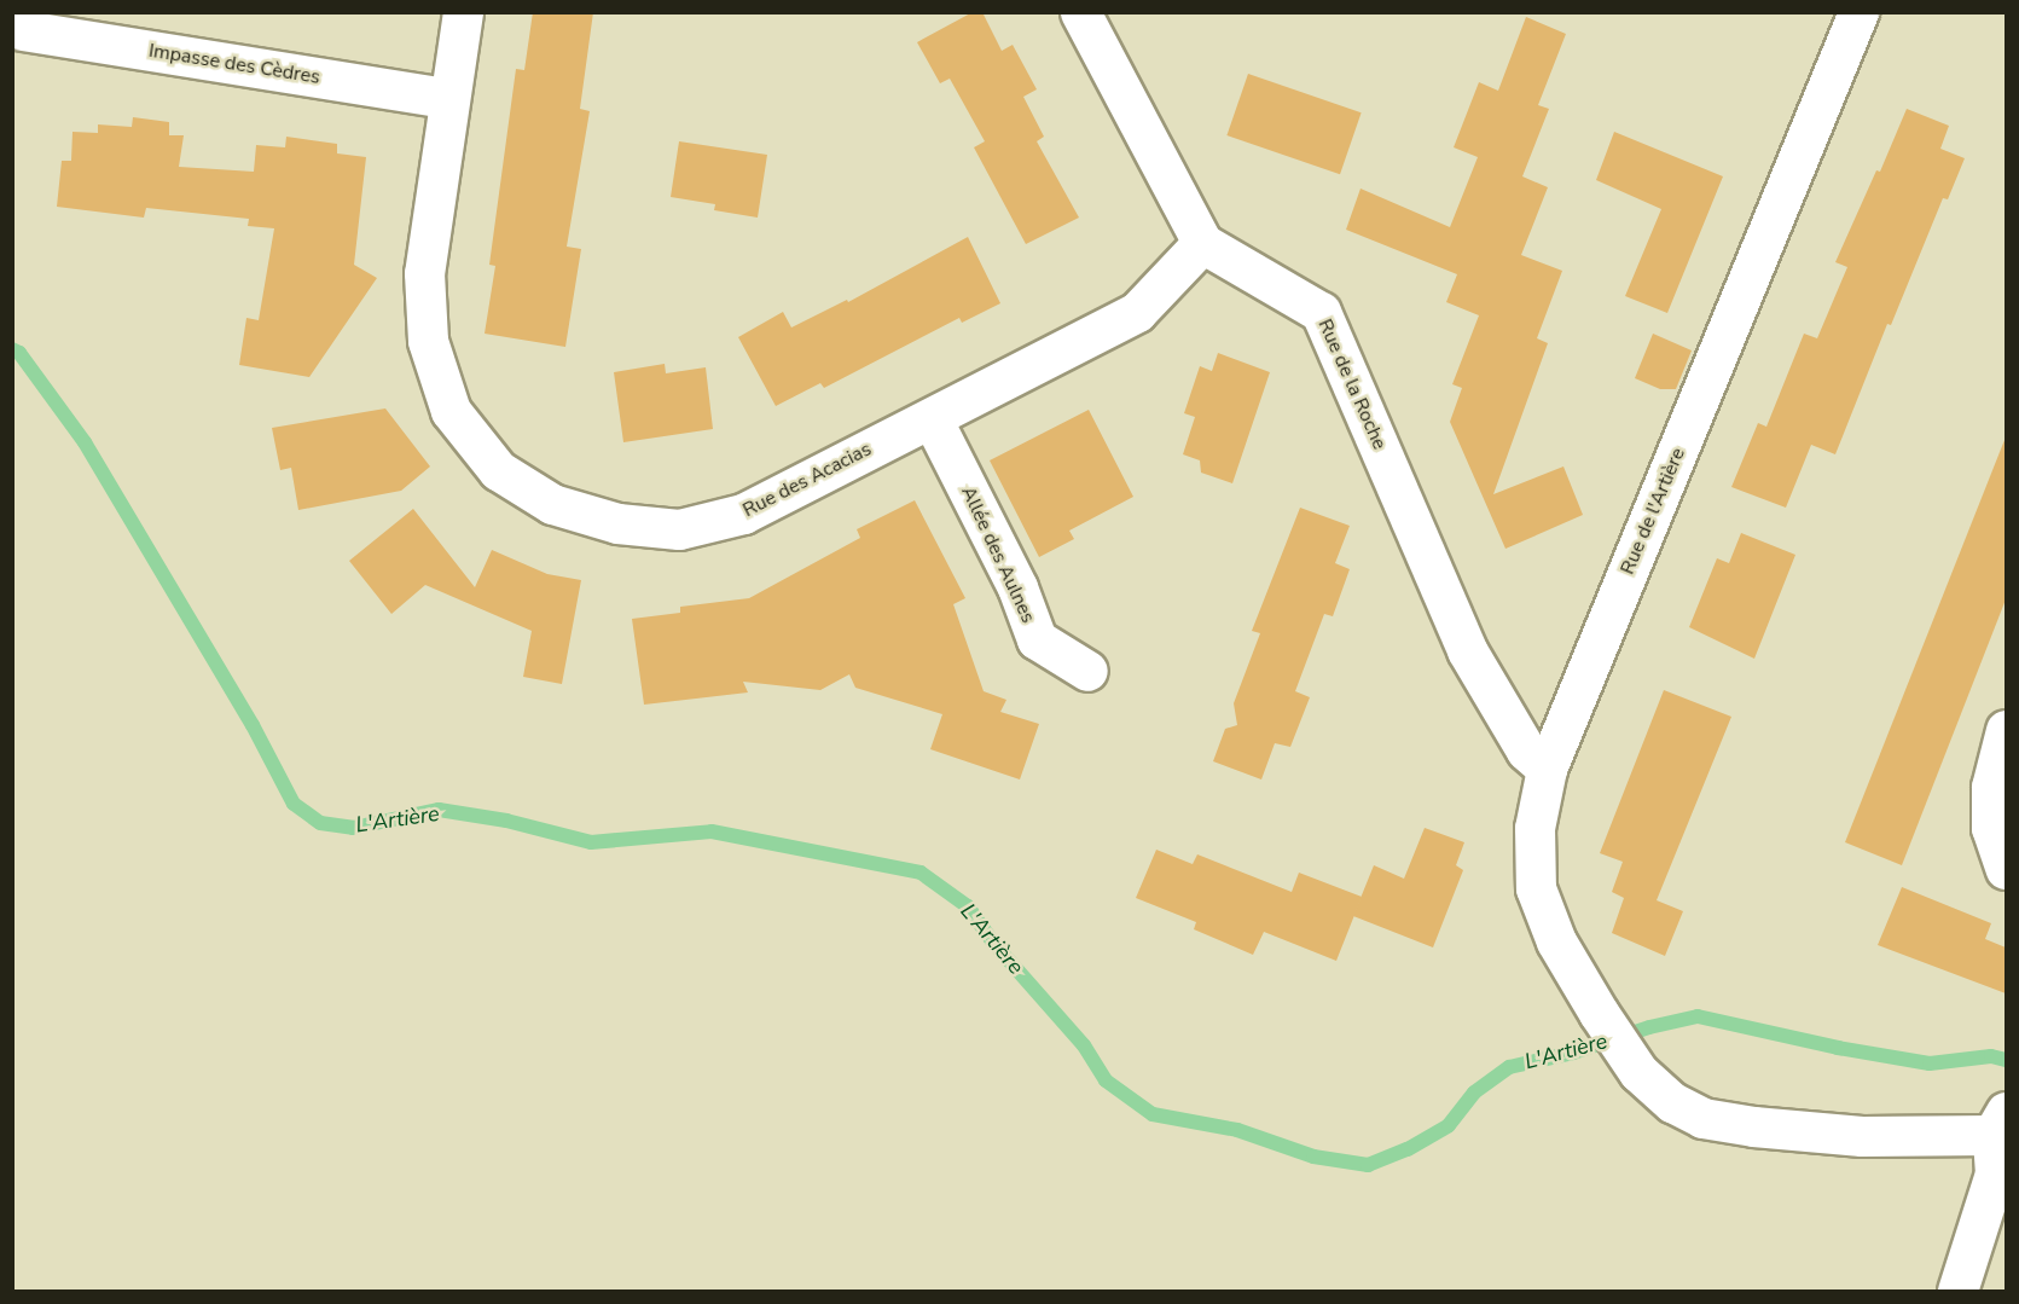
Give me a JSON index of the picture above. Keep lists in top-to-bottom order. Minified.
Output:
{"streets":{"street":["Impasse des Cèdres","Rue de la Roche","Rue des Acacias","Rue de l'Artière","Allée des Aulnes"]},"crossings":[["Impasse des Cèdres","Rue des Acacias"],["Rue de la Roche","Rue des Acacias"],["Rue de la Roche","Rue de l'Artière"],["Rue des Acacias","Allée des Aulnes"]],"water":["L'Artière"]}
